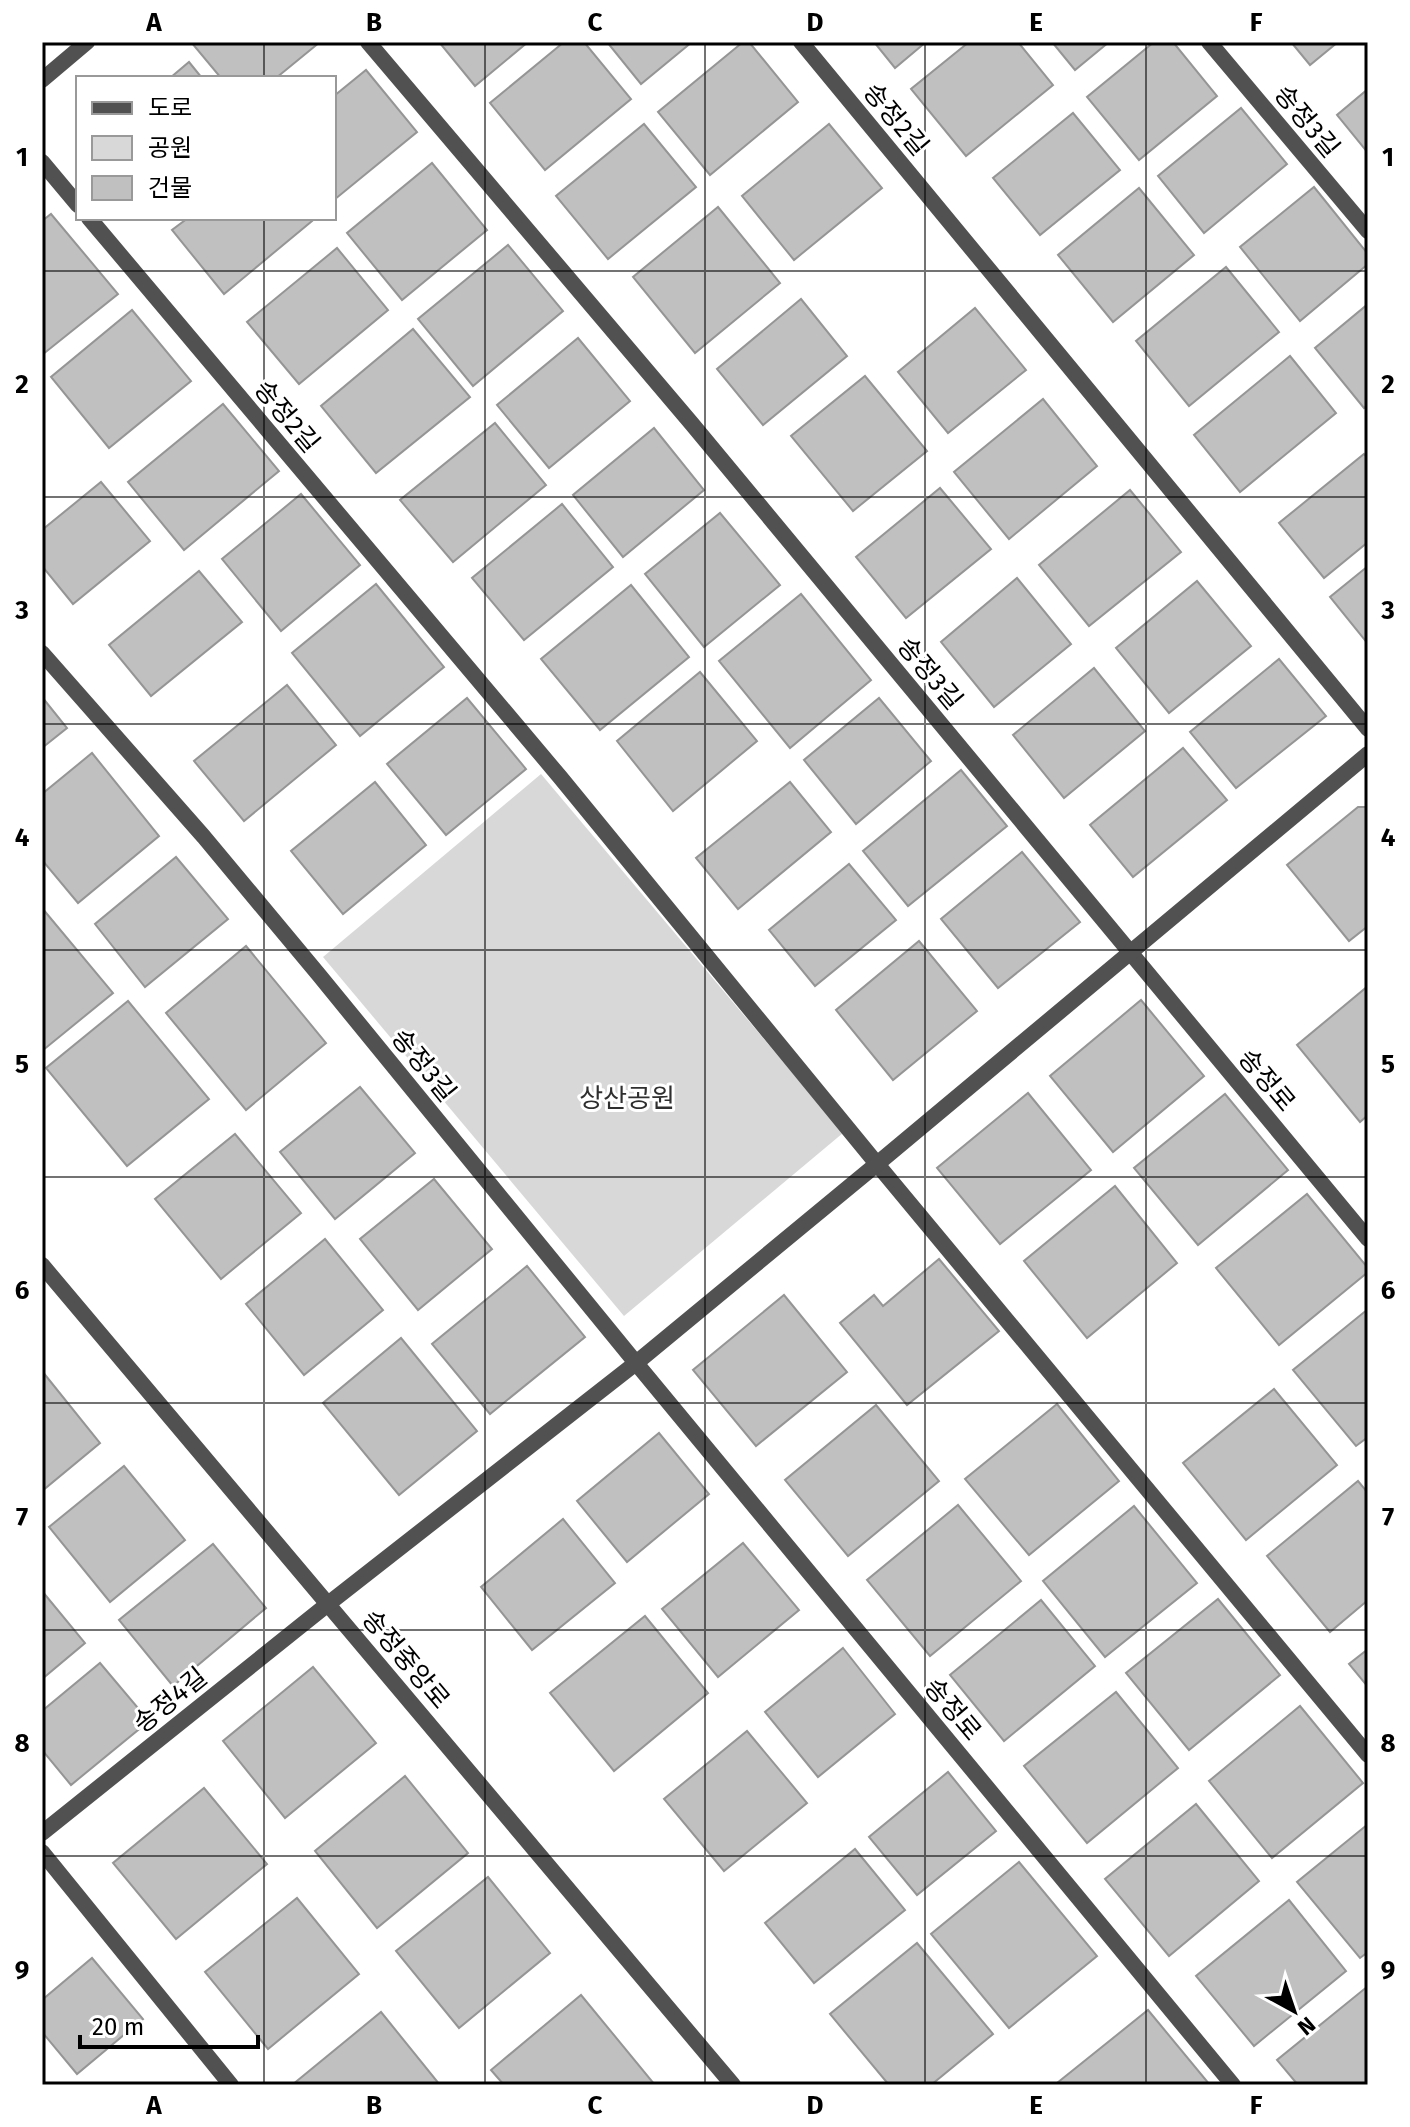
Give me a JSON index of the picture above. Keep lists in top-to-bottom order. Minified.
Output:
{"streets":{"street":["송정2길","송정3길","송정로","송정중앙로","송정4길"]},"crossings":[["송정3길","송정로"],["송정중앙로","송정4길"]],"parks":["상산공원"],"legend":["도로","공원","건물"],"scale_bar":"20 m","north":"bottom right","grid":{"columns":["A","B","C","D","E","F"],"rows":["1","2","3","4","5","6","7","8","9"]}}
